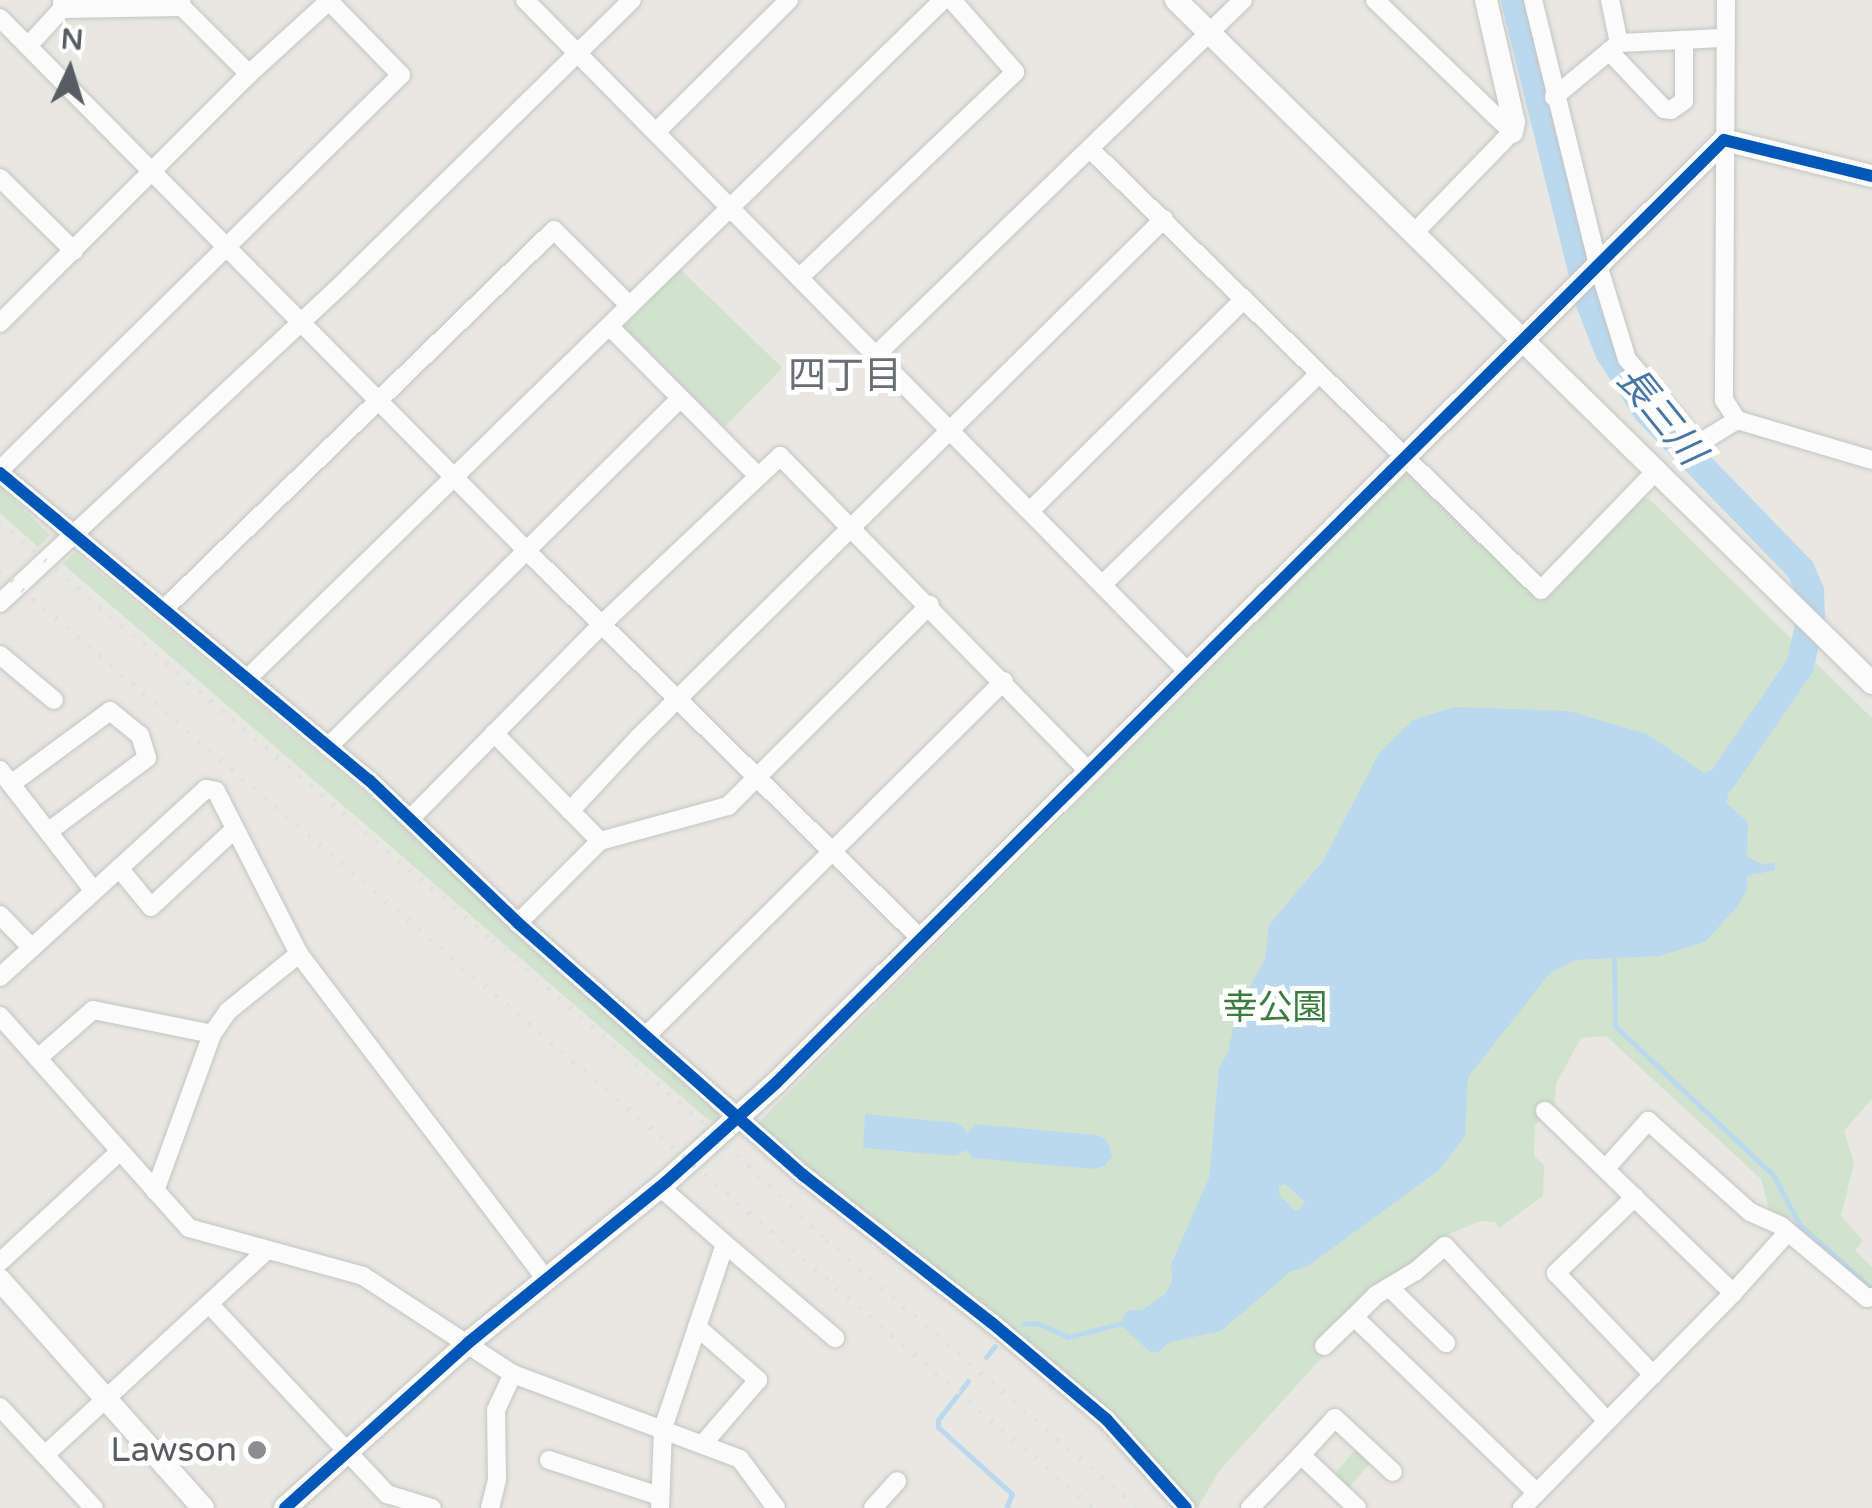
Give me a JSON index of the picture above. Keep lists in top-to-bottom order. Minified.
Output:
{"districts":["四丁目"],"water":["長三川"],"parks":["幸公園"],"places":["Lawson"],"north":"top"}
